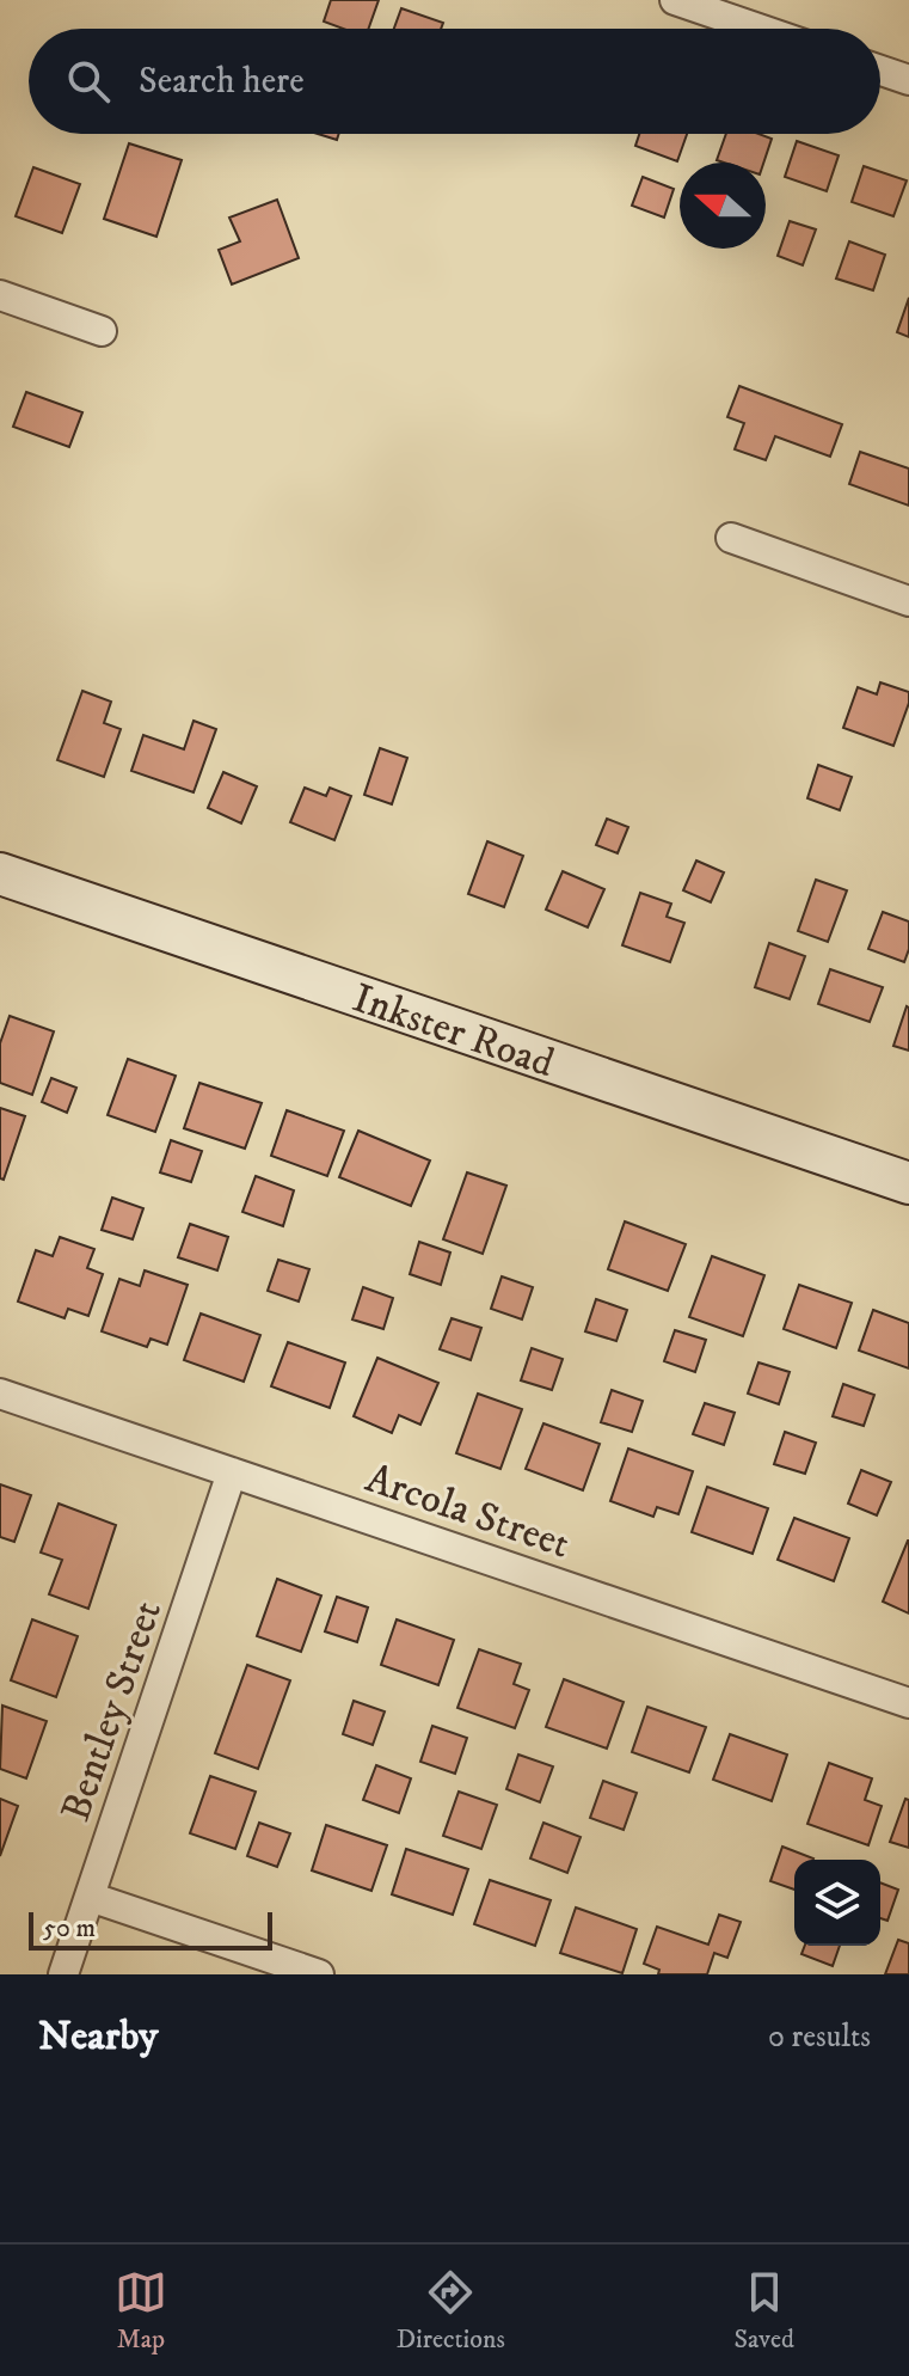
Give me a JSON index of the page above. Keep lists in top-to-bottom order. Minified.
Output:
{"streets":{"main road":["Inkster Road"],"street":["Arcola Street","Bentley Street"]},"crossings":[["Arcola Street","Bentley Street"]],"scale_bar":"50 m","north":"left","page":{"search":"Search here","scale":"50 m","heading":["Nearby","0 results"],"nav":["Map","Directions","Saved"]}}
